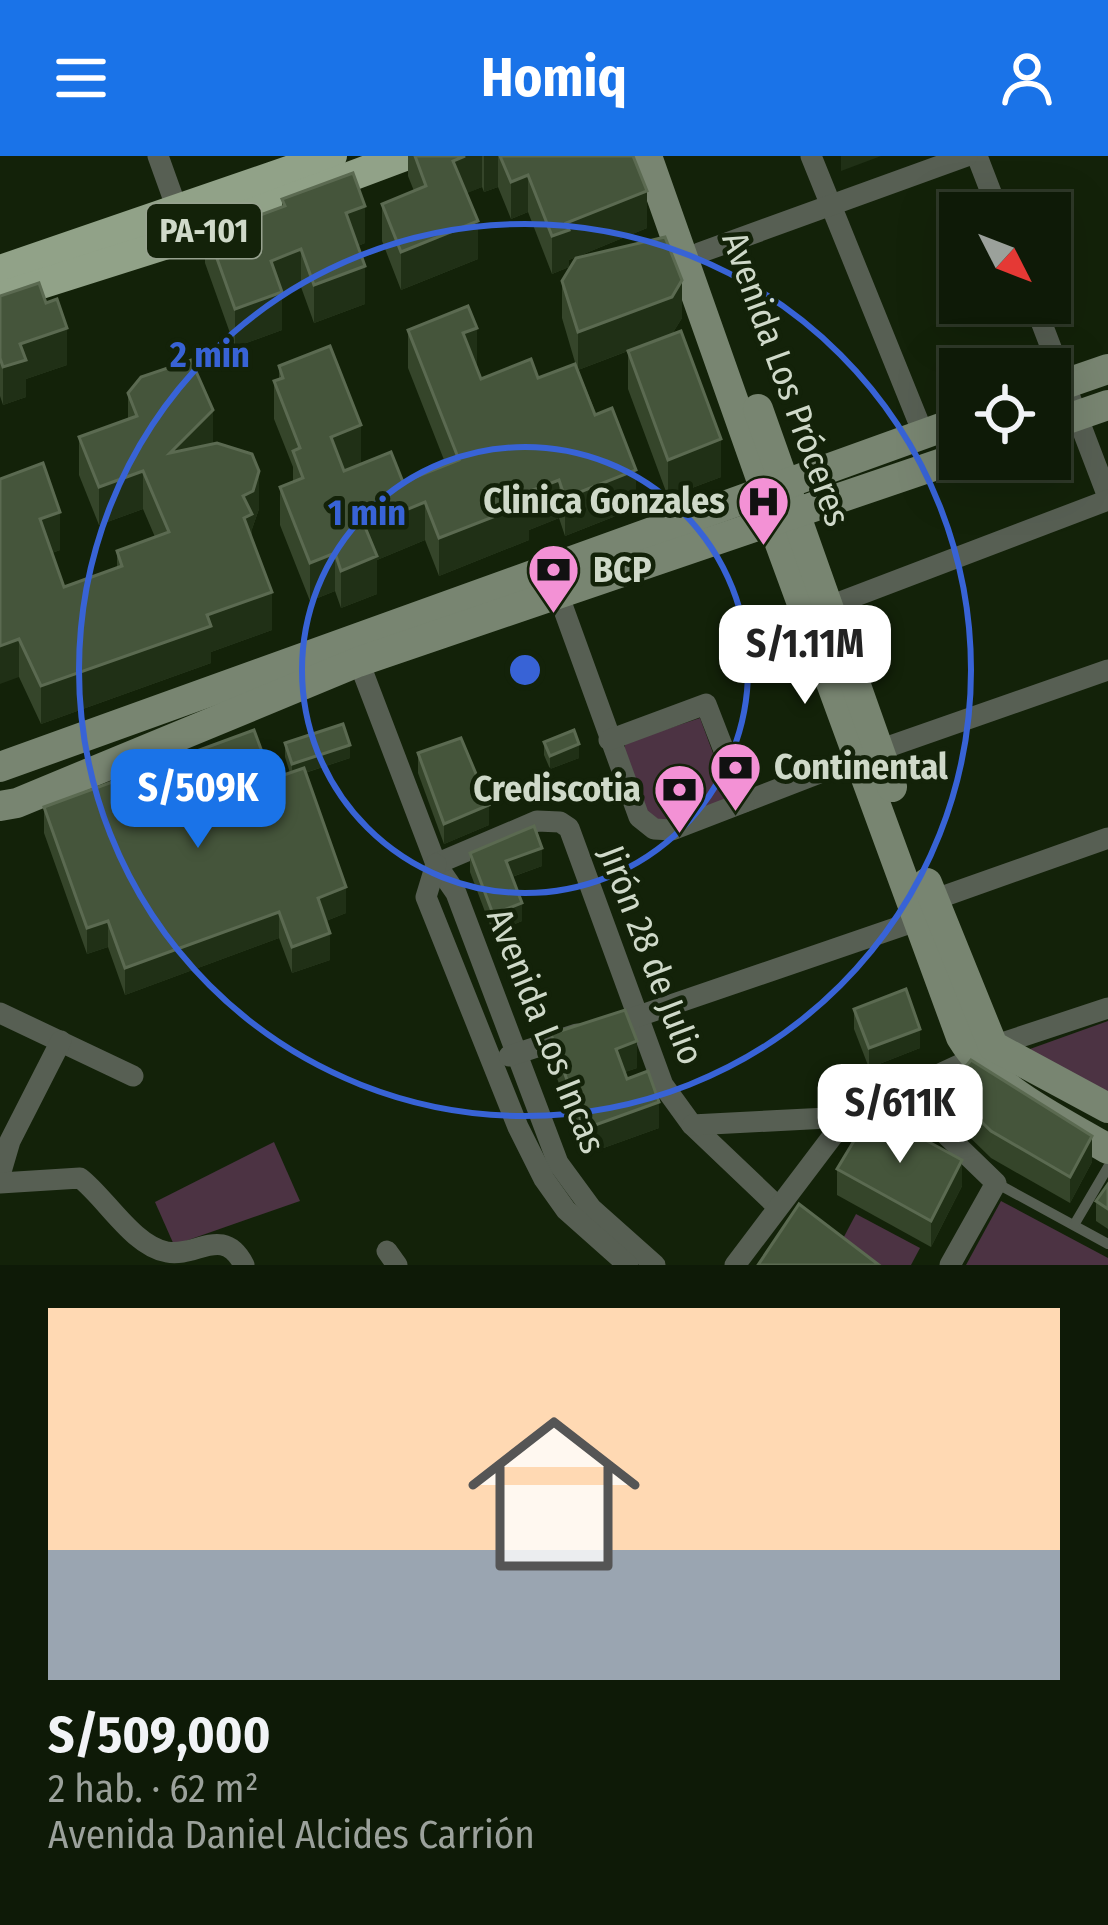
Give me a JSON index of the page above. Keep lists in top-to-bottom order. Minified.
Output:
{"streets":{"main road":["PA-101"],"street":["Avenida Los Próceres","Jirón 28 de Julio","Avenida Los Incas"]},"crossings":[["Jirón 28 de Julio","Avenida Los Incas"]],"places":{"hospital":["Clinica Gonzales"],"bank":["BCP","Continental","Crediscotia"]},"north":"bottom right","page":{"header":"Homiq","price":["S/1.11M","S/509K","S/611K"],"list":[{"name":"S/509,000","note":"2 hab. · 62 m² · Avenida Daniel Alcides Carrión"}]},"rings":["2 min","1 min"]}
